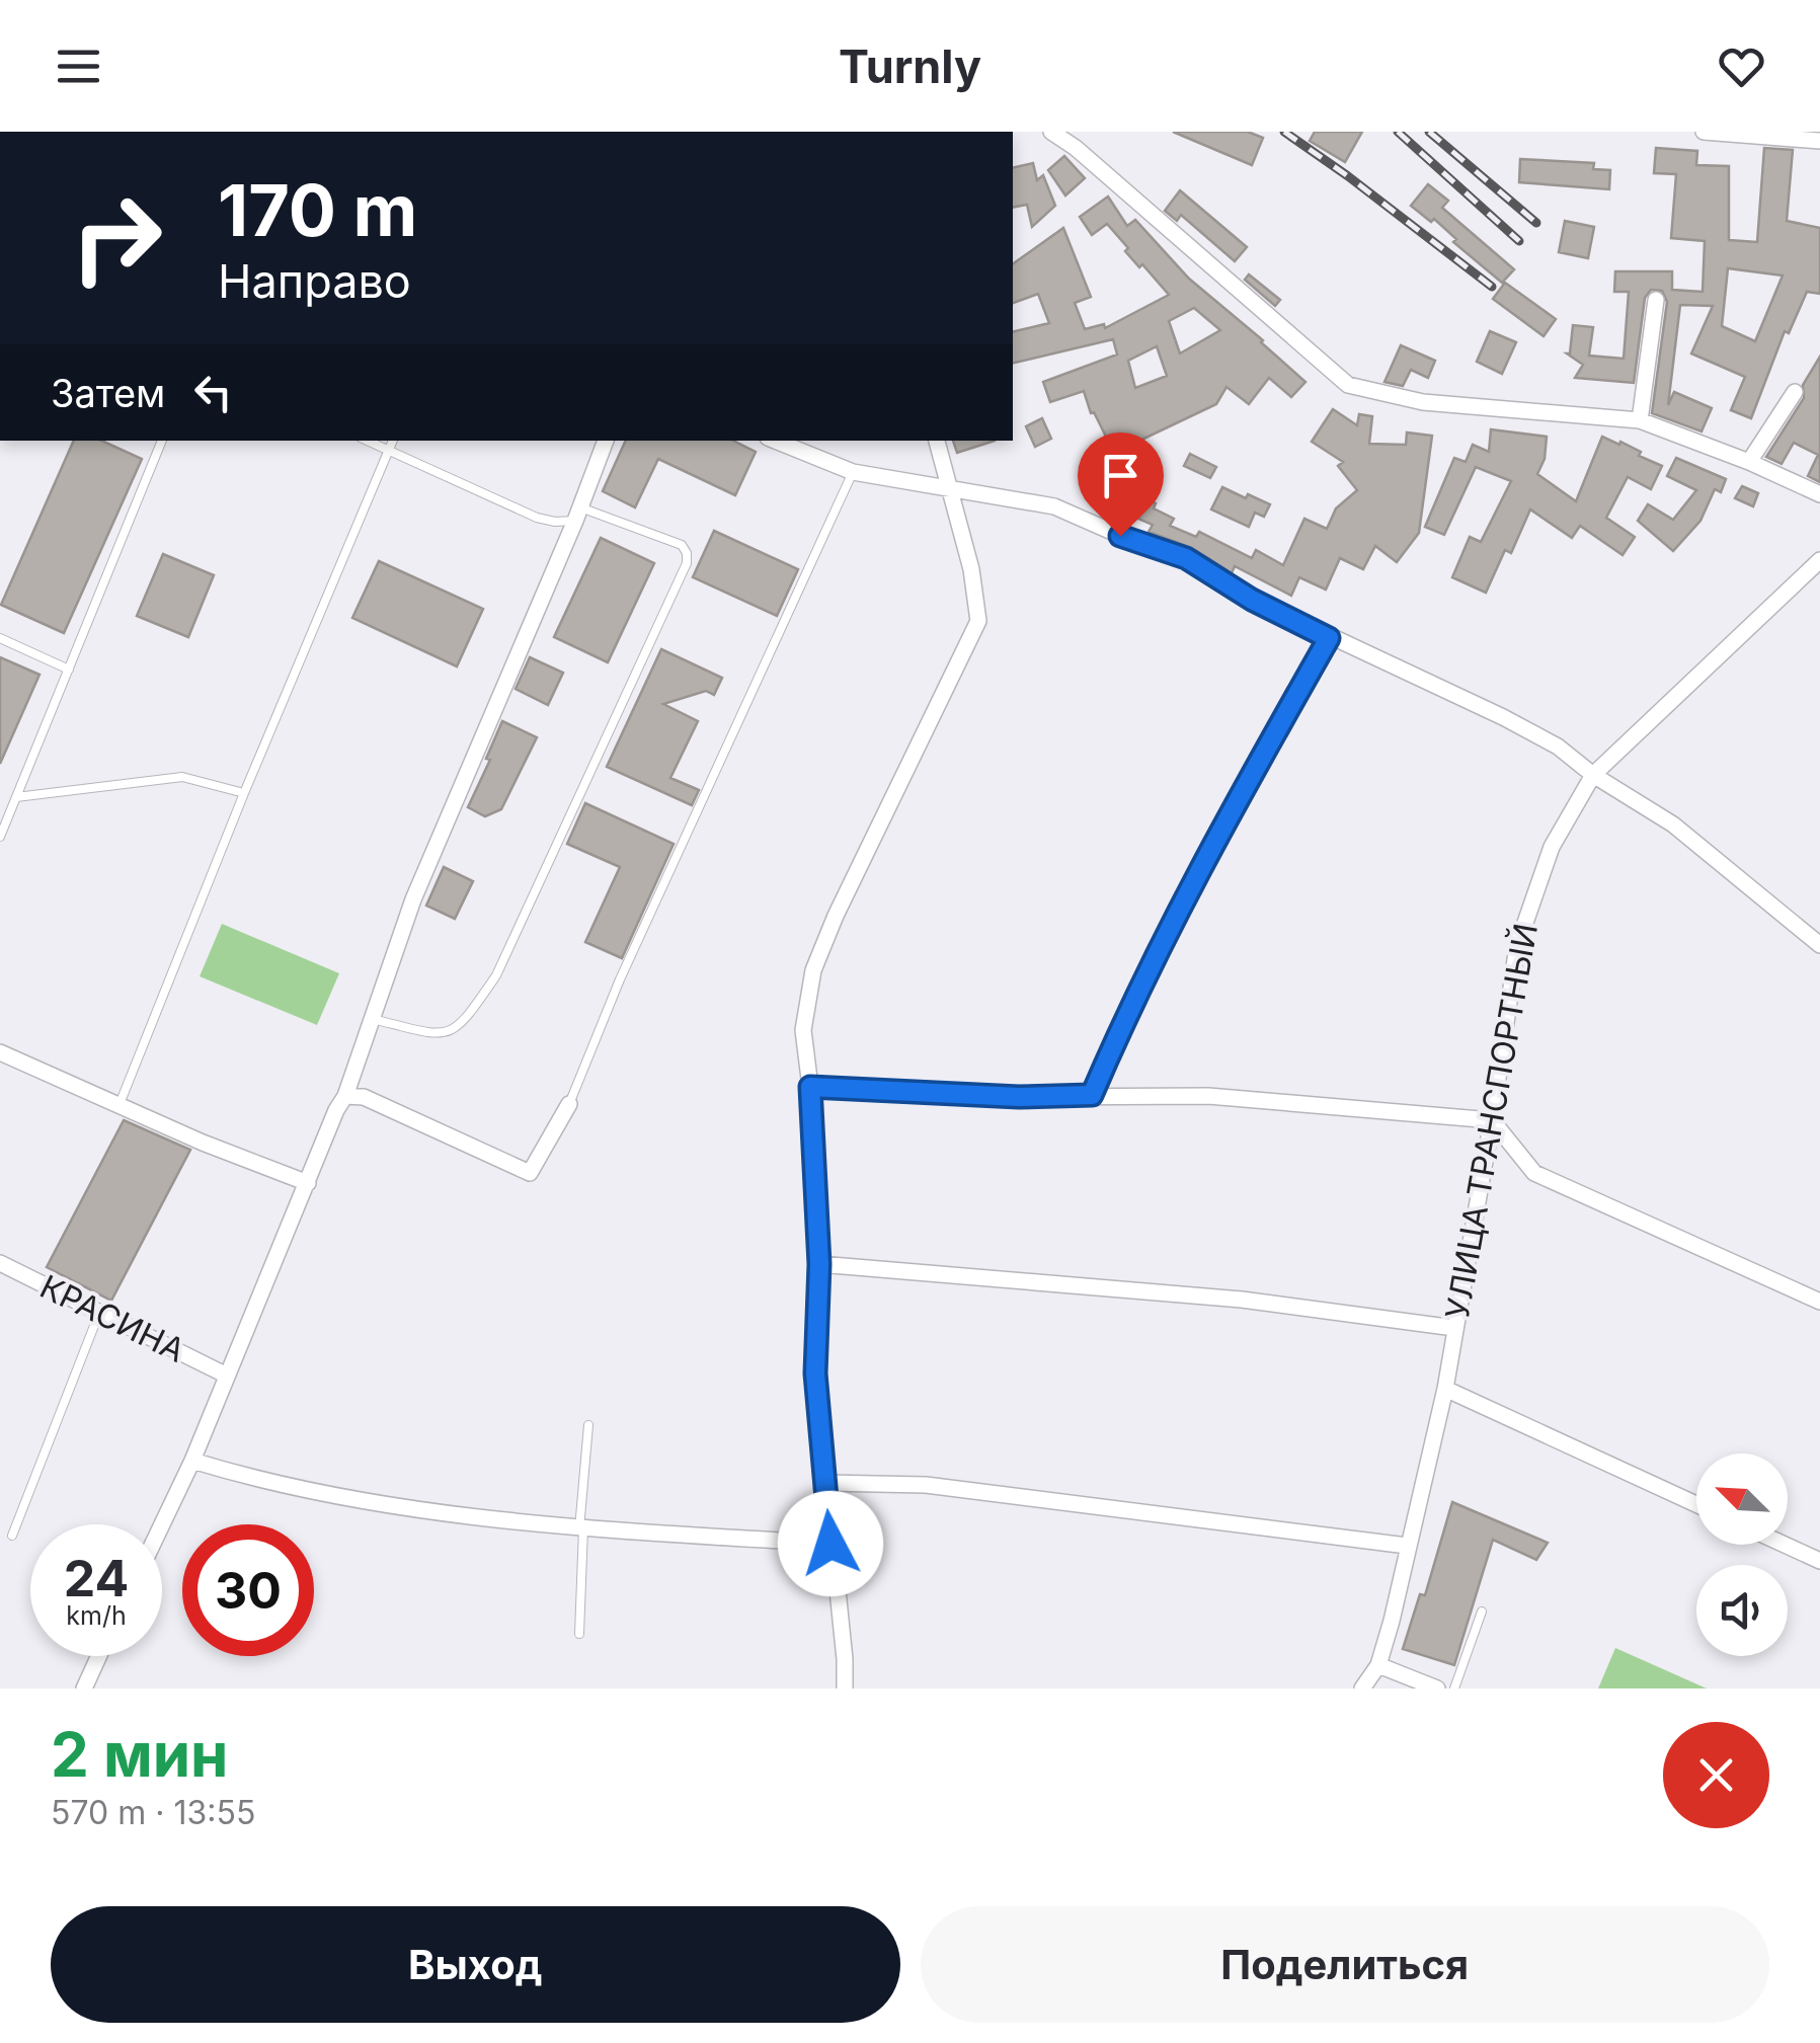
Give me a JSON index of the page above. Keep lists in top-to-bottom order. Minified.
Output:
{"streets":{"street":["УЛИЦА ТРАНСПОРТНЫЙ","КРАСИНА"]},"north":"top left","page":{"header":"Turnly","turn":["170 m","Направо"],"then":"Затем","speed":"24 km/h","limit":"30","heading":["2 мин","570 m · 13:55"],"buttons":["Выход","Поделиться"]}}
